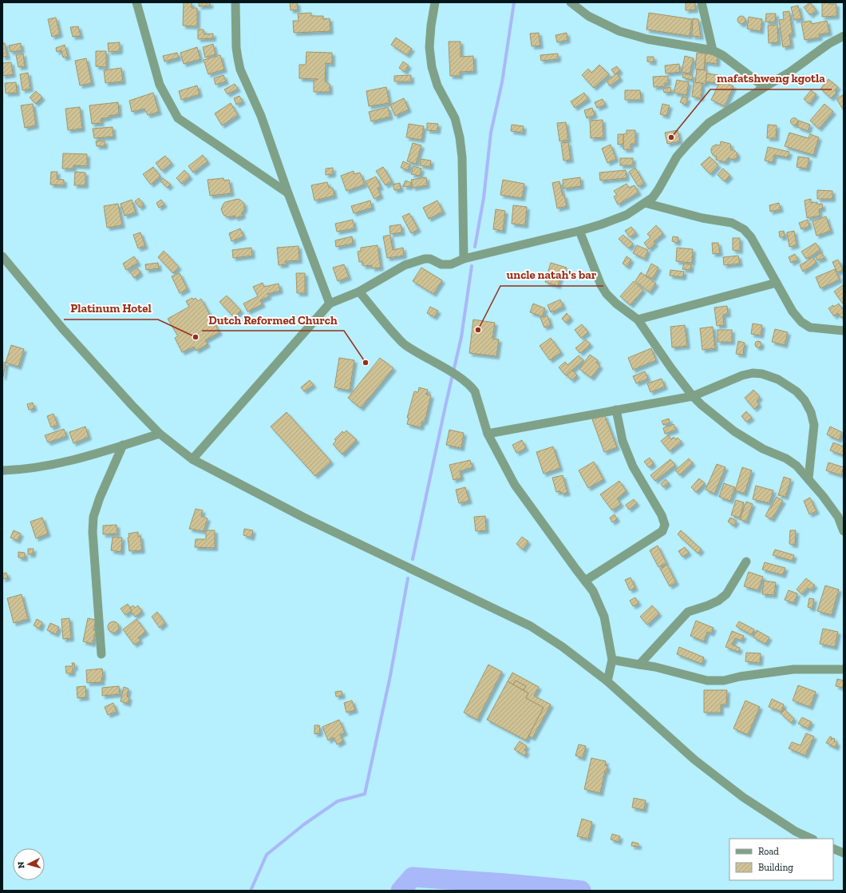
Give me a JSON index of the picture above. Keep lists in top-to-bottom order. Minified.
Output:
{"places":["mafatshweng kgotla","uncle natah's bar","Platinum Hotel","Dutch Reformed Church"],"legend":["Road","Building"],"north":"left"}
